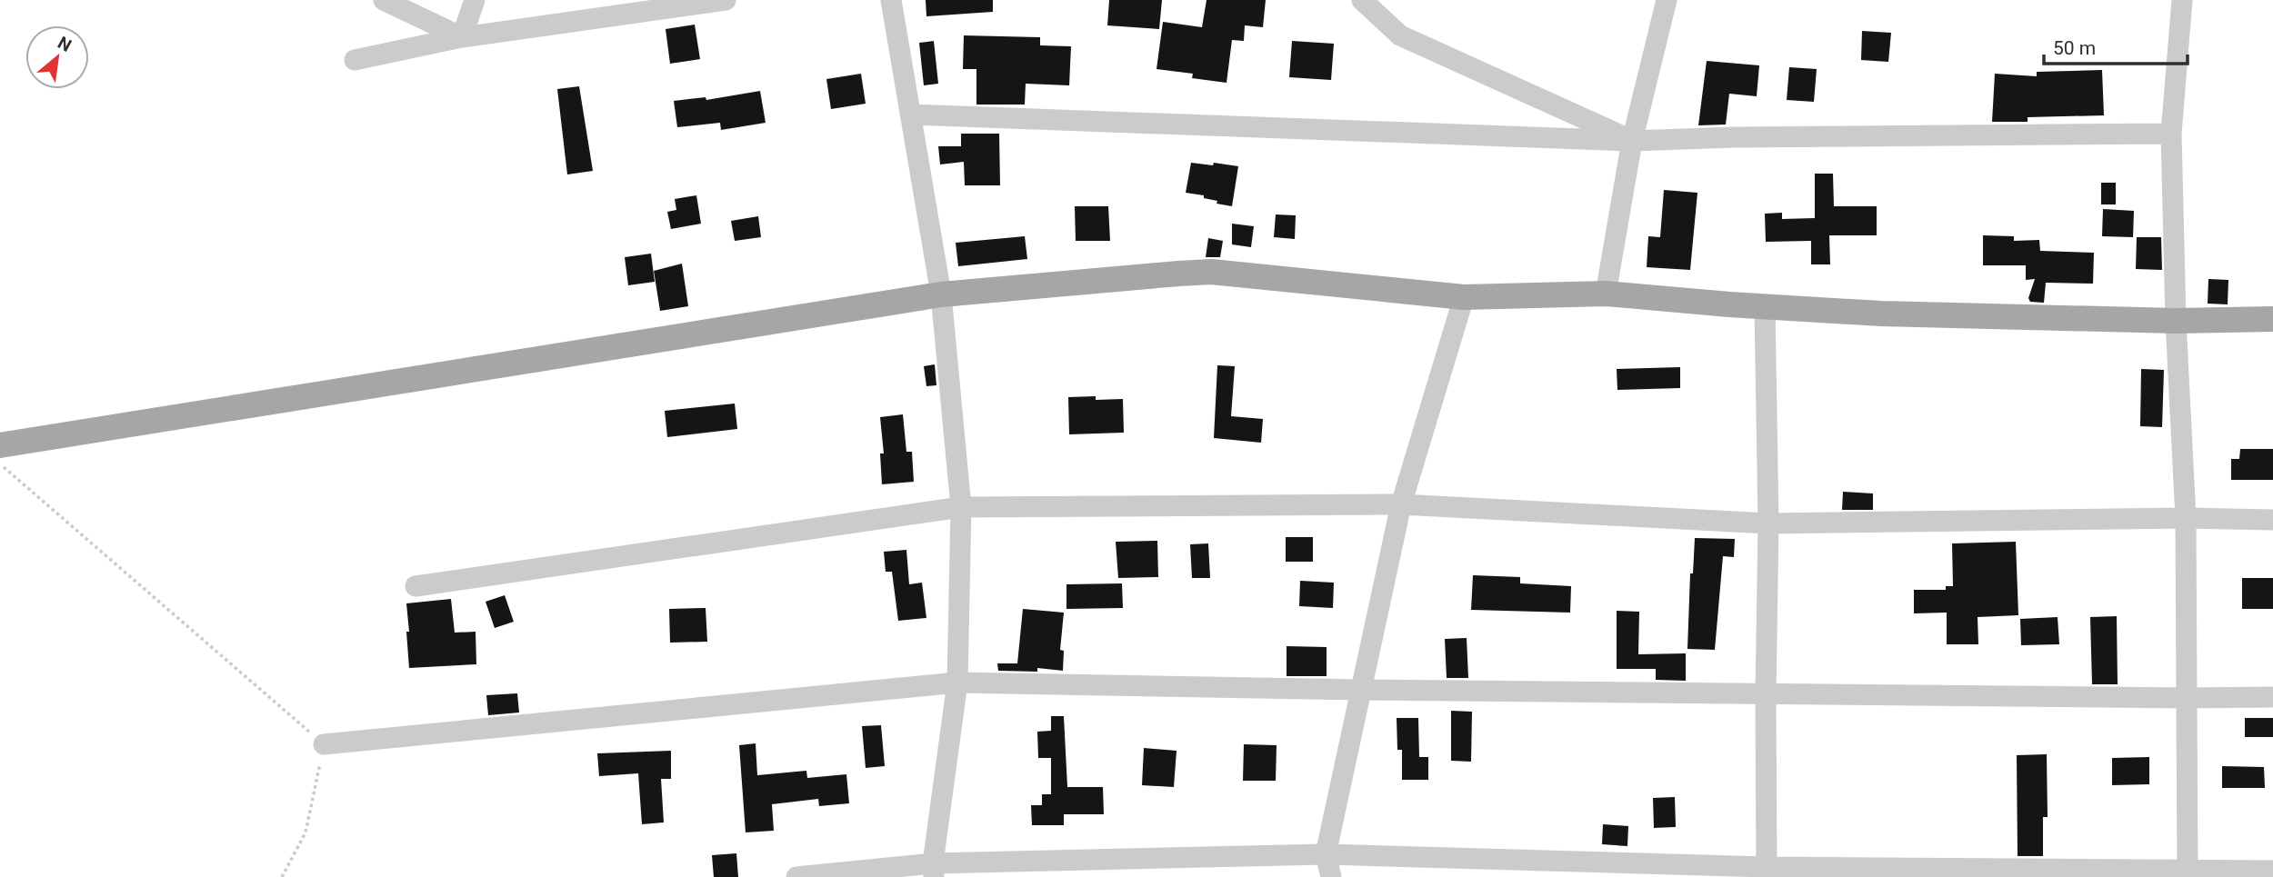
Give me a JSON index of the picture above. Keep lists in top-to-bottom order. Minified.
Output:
{"scale_bar":"50 m","north":"top right"}
